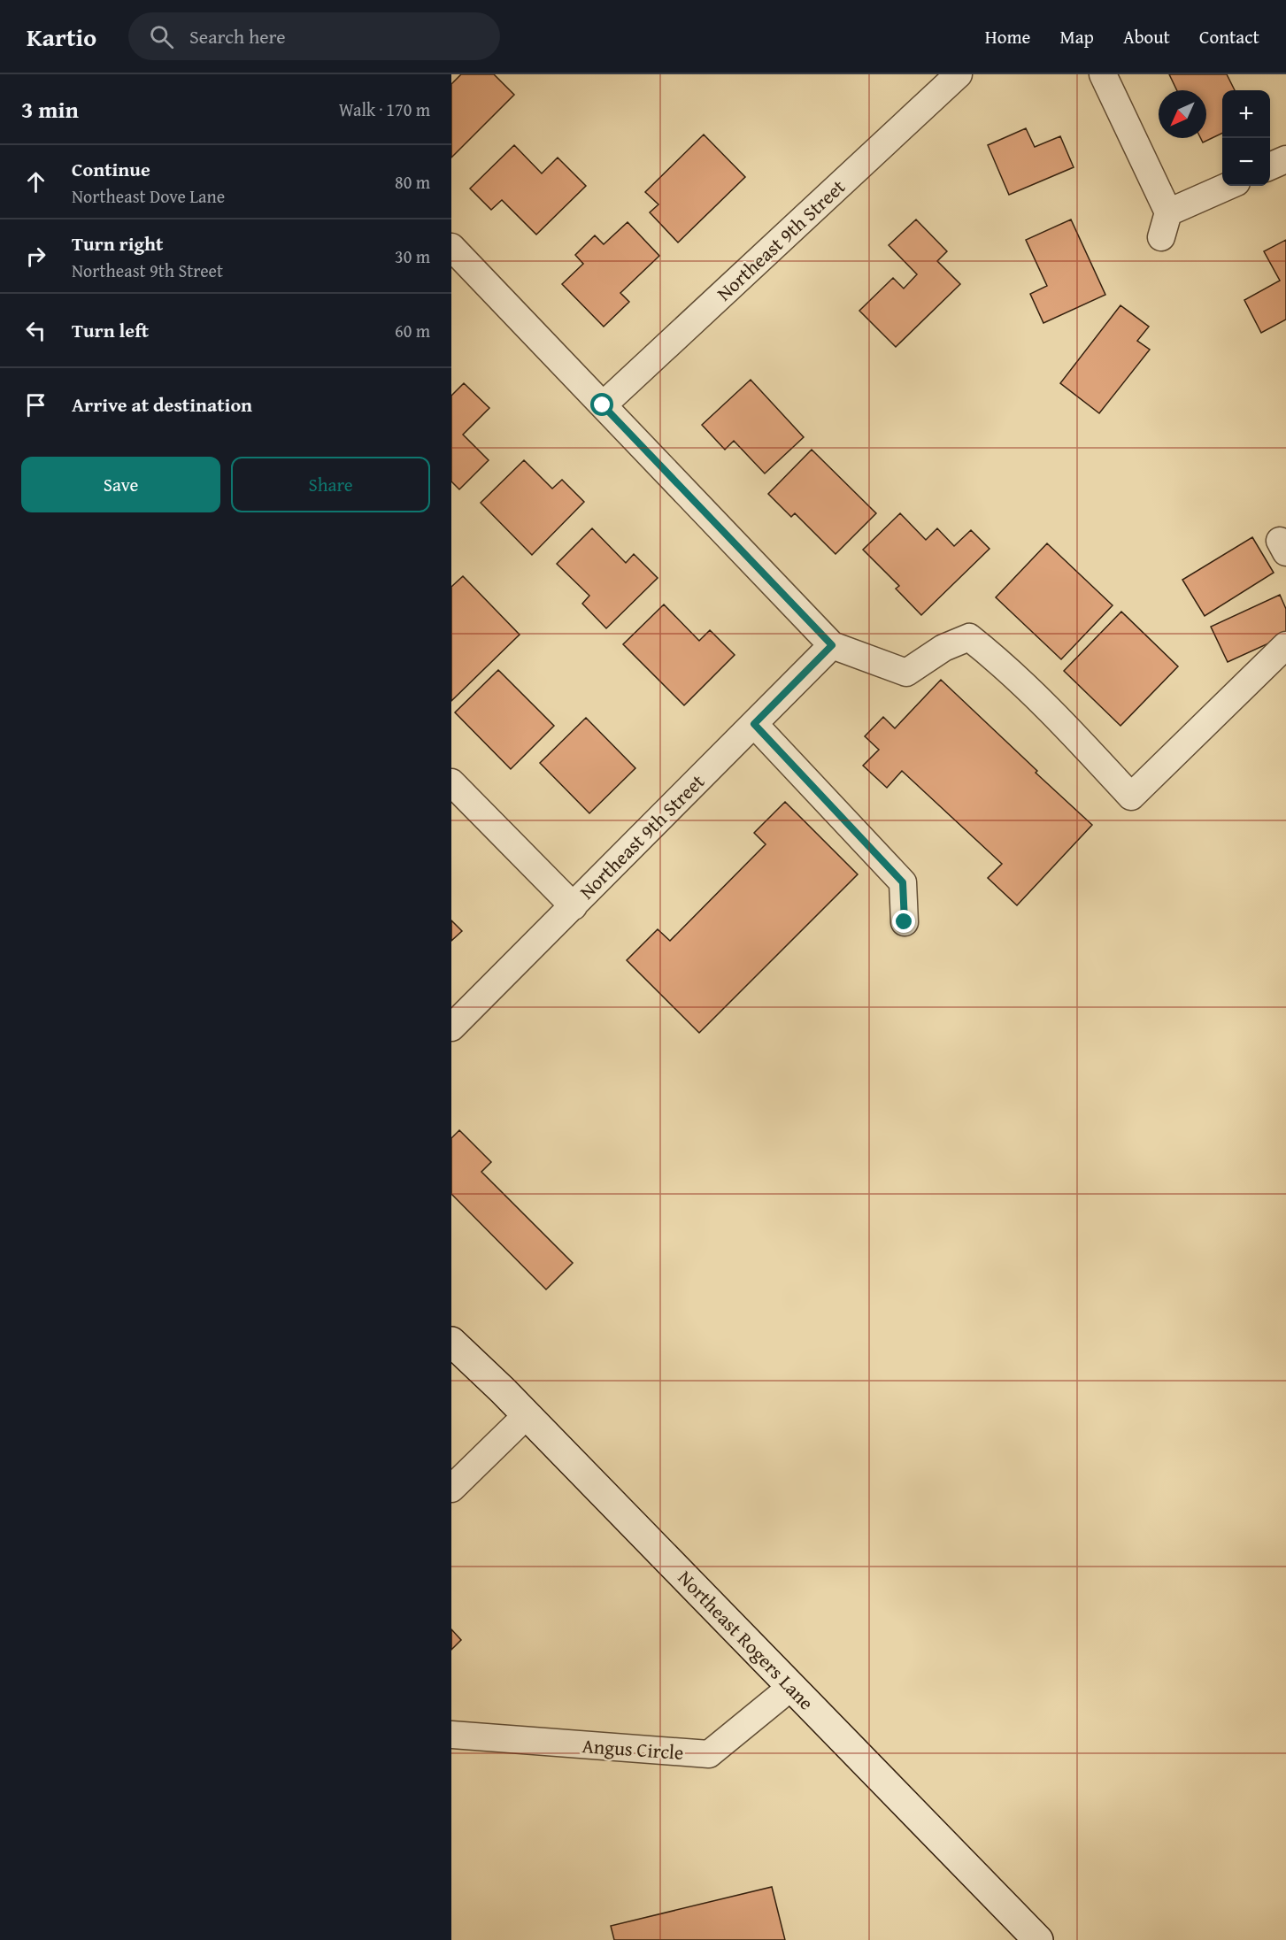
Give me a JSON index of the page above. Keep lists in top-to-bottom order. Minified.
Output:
{"streets":{"main road":["Northeast Rogers Lane"],"street":["Northeast 9th Street","Angus Circle"]},"crossings":[["Northeast Rogers Lane","Angus Circle"]],"north":"bottom left","page":{"header":"Kartio","search":"Search here","nav":["Home","Map","About","Contact"],"heading":["3 min","Walk · 170 m"],"map_buttons":["+","−"],"list":[["Continue","Northeast Dove Lane","80 m"],["Turn right","Northeast 9th Street","30 m"],["Turn left","60 m"],"Arrive at destination"],"buttons":["Save","Share"]}}
